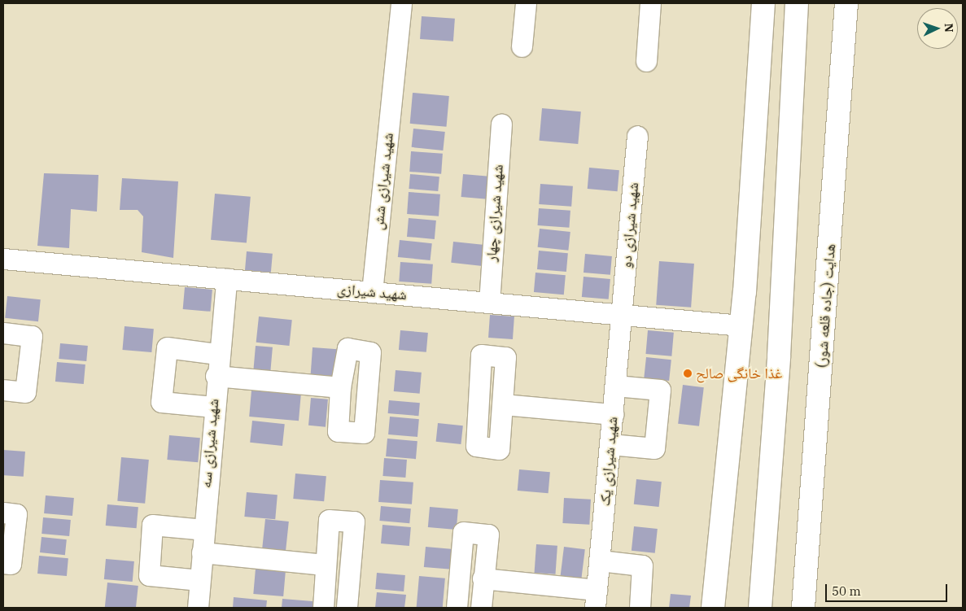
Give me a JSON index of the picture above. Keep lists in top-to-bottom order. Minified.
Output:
{"streets":{"main road":["هدایت (جاده قلعه شور)"],"street":["شهید شیرازی شش","شهید شیرازی چهار","شهید شیرازی دو","شهید شیرازی","شهید شیرازی سه","شهید شیرازی یک"]},"crossings":[["شهید شیرازی شش","شهید شیرازی"],["شهید شیرازی چهار","شهید شیرازی"],["شهید شیرازی دو","شهید شیرازی"],["شهید شیرازی دو","شهید شیرازی یک"],["شهید شیرازی","شهید شیرازی سه"],["شهید شیرازی","شهید شیرازی یک"]],"places":["غذا خانگی صالح"],"scale_bar":"50 m","north":"right"}
